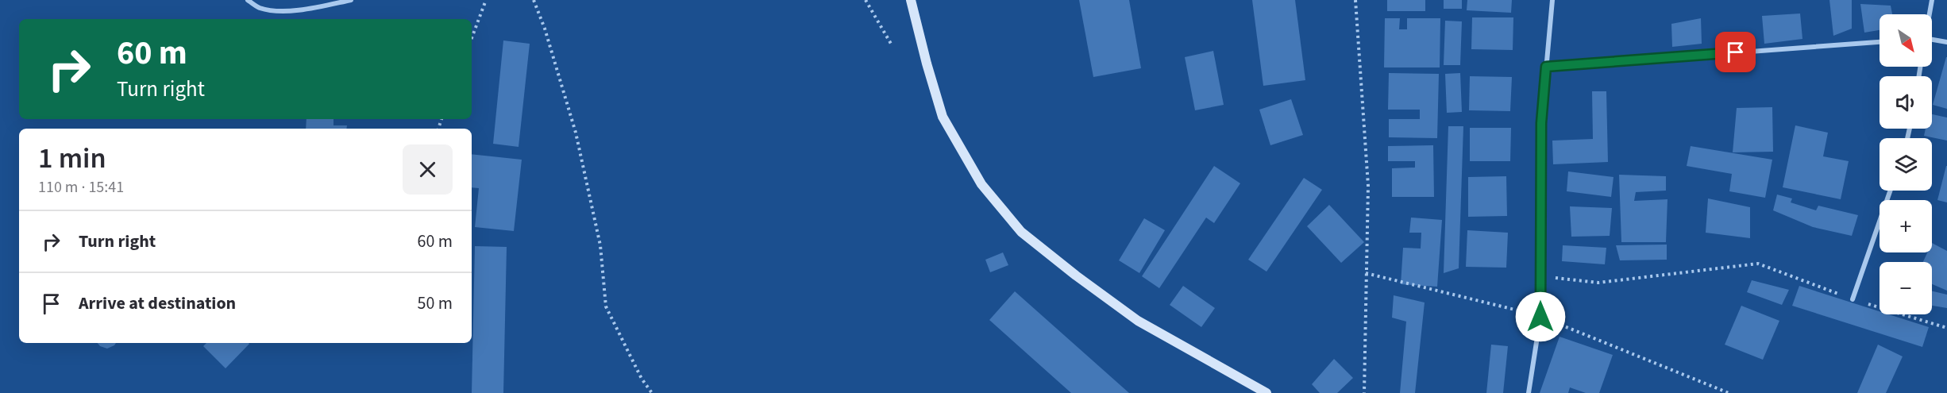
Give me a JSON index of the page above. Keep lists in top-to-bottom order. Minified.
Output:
{"north":"bottom right","page":{"map_buttons":["+","−"],"turn":["60 m","Turn right"],"heading":["1 min","110 m · 15:41"],"list":[{"name":"Turn right","value":"60 m"},{"name":"Arrive at destination","value":"50 m"}]}}
